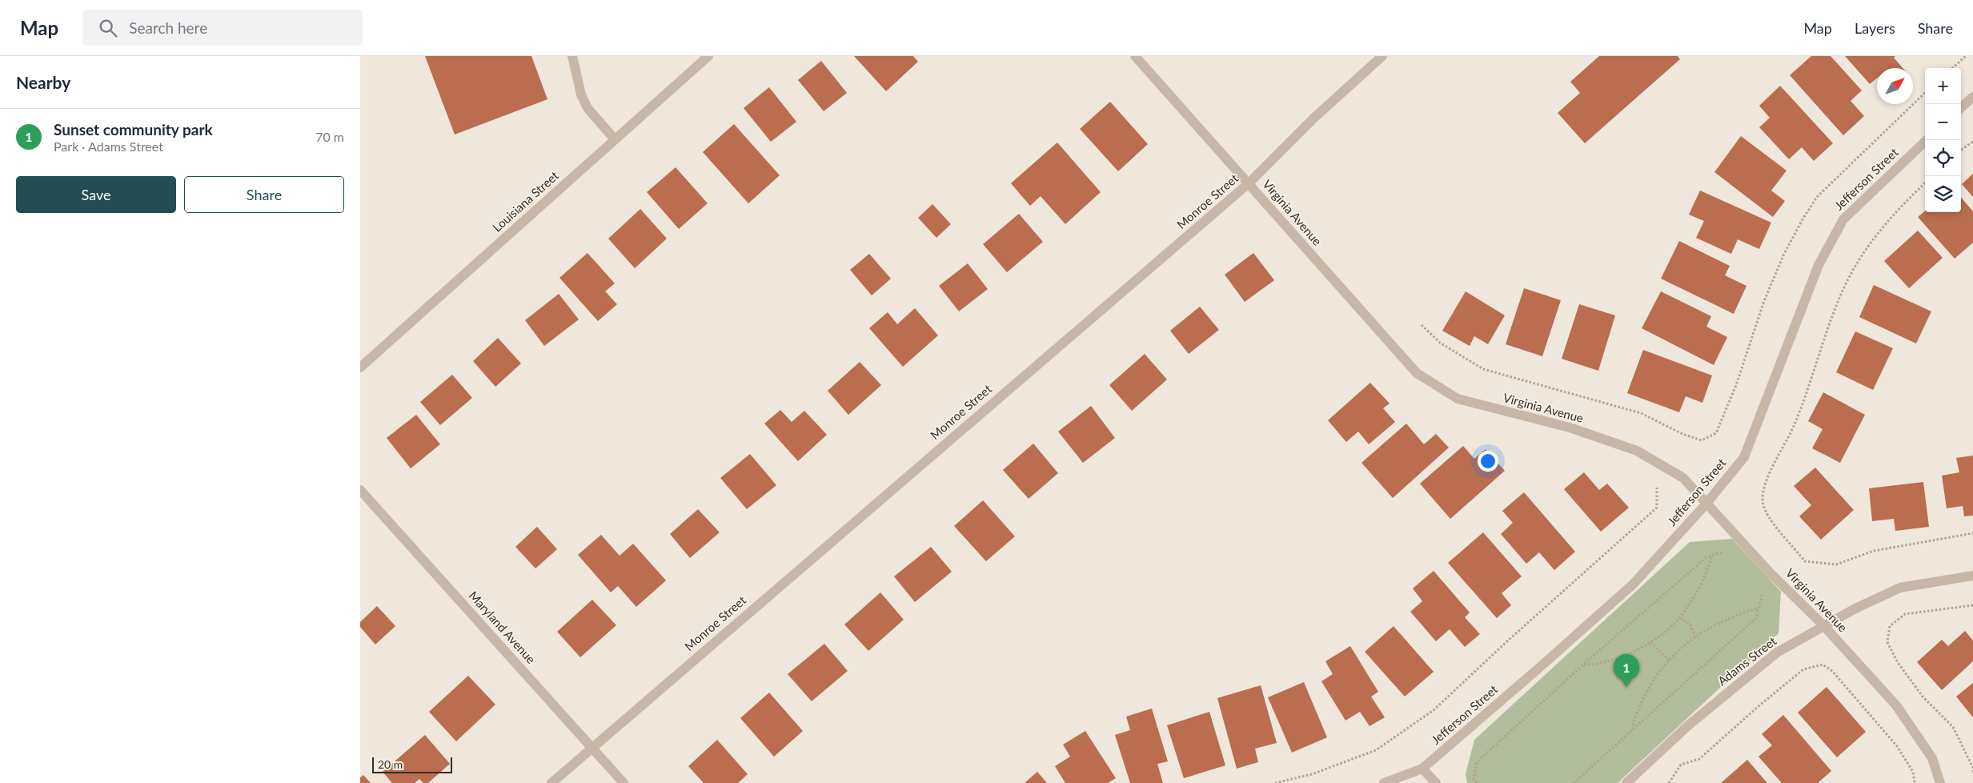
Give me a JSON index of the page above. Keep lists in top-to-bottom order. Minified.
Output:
{"streets":{"street":["Jefferson Street","Louisiana Street","Monroe Street","Virginia Avenue","Maryland Avenue","Adams Street"]},"crossings":[["Jefferson Street","Virginia Avenue"],["Monroe Street","Virginia Avenue"],["Monroe Street","Maryland Avenue"],["Virginia Avenue","Adams Street"]],"scale_bar":"20 m","north":"top right","page":{"header":"Map","search":"Search here","nav":["Map","Layers","Share"],"heading":"Nearby","map_buttons":["+","−"],"list":[{"mark":"1","name":"Sunset community park","note":"Park · Adams Street","value":"70 m"}],"buttons":["Save","Share"],"pins":"1","scale":"20 m"}}
